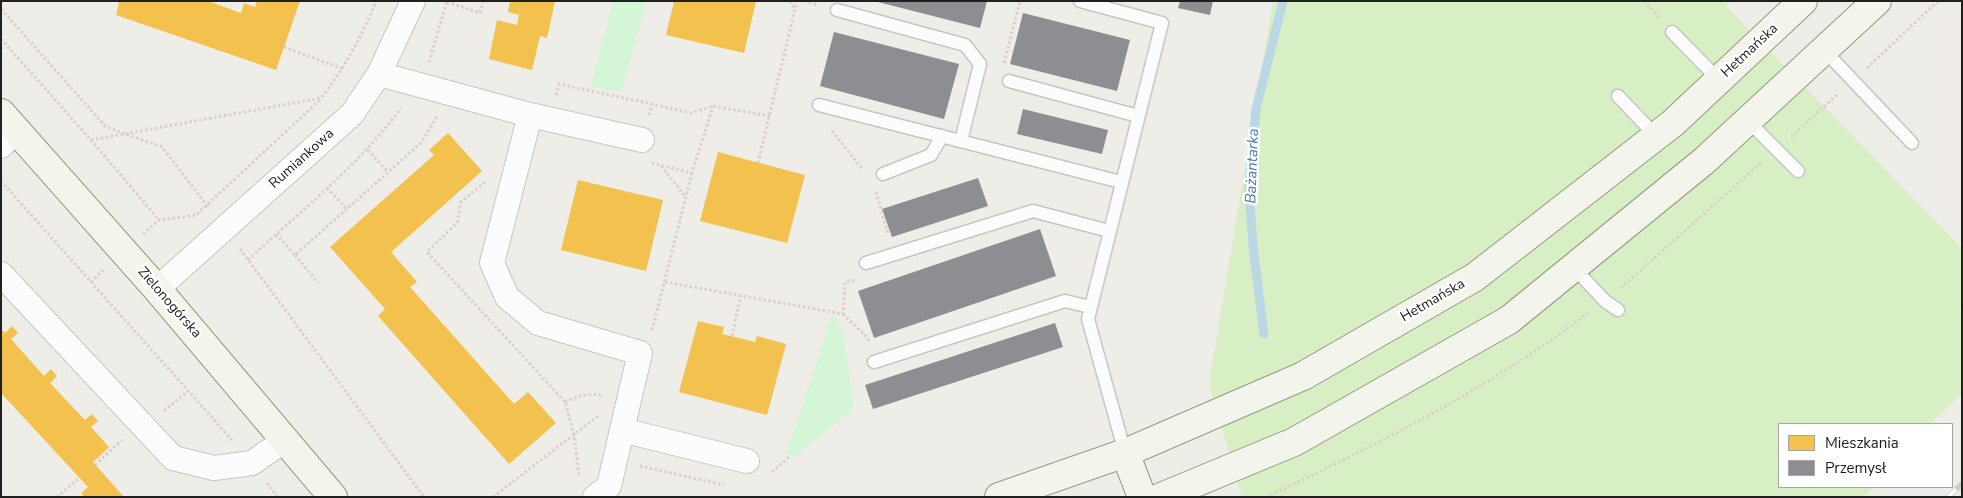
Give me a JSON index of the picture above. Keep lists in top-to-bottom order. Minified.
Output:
{"streets":{"main road":["Hetmańska","Zielonogórska"],"street":["Rumiankowa"]},"crossings":[["Rumiankowa","Zielonogórska"]],"water":["Bażantarka"],"legend":["Mieszkania","Przemysł"]}
